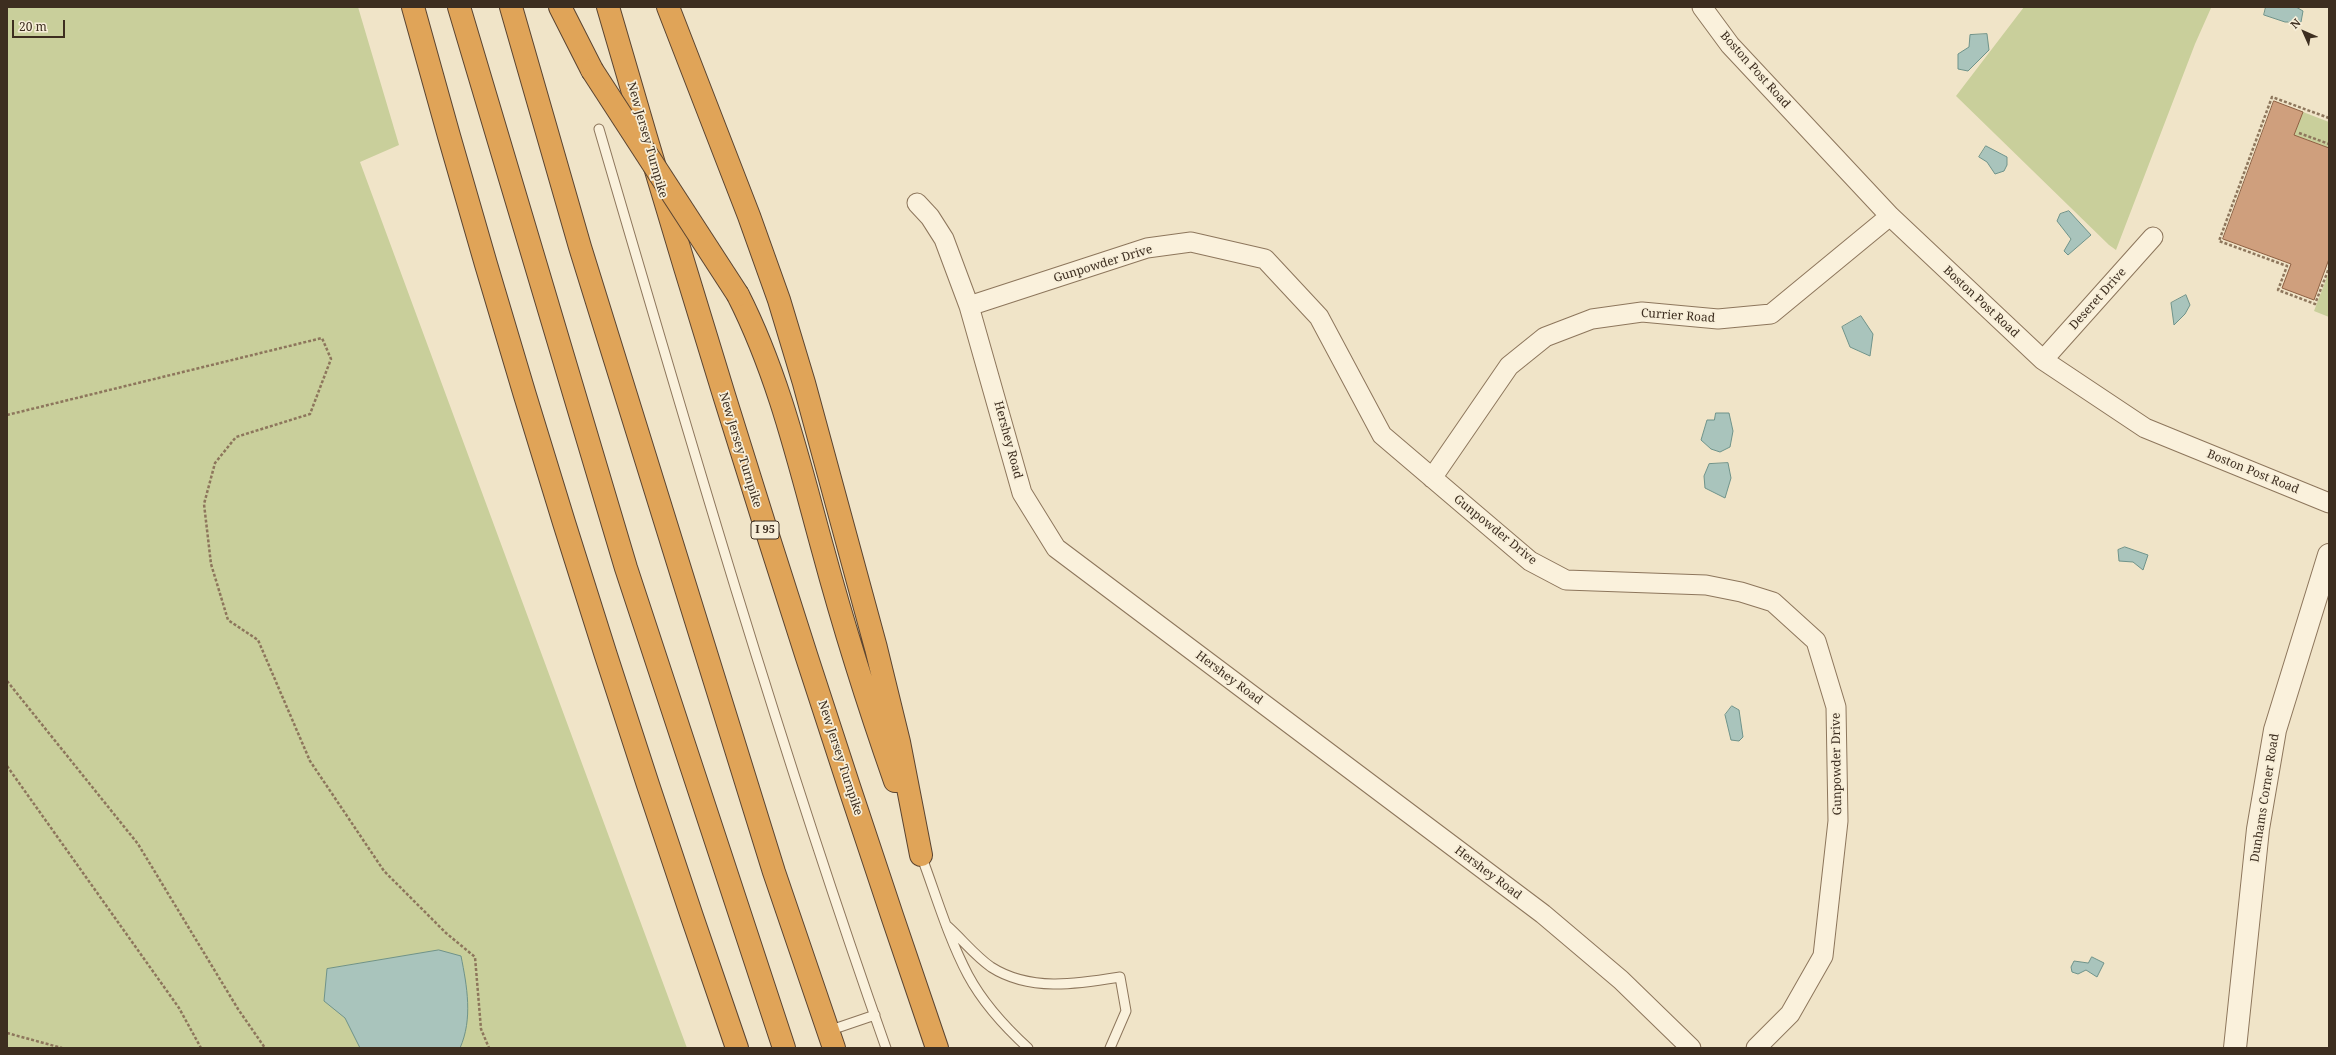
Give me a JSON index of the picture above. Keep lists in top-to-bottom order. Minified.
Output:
{"streets":{"highway":["New Jersey Turnpike","I 95"],"street":["Boston Post Road","Gunpowder Drive","Deseret Drive","Currier Road","Hershey Road","Dunhams Corner Road"]},"crossings":[["Boston Post Road","Deseret Drive"],["Boston Post Road","Currier Road"],["Gunpowder Drive","Currier Road"],["Gunpowder Drive","Hershey Road"]],"scale_bar":"20 m","north":"top left"}
